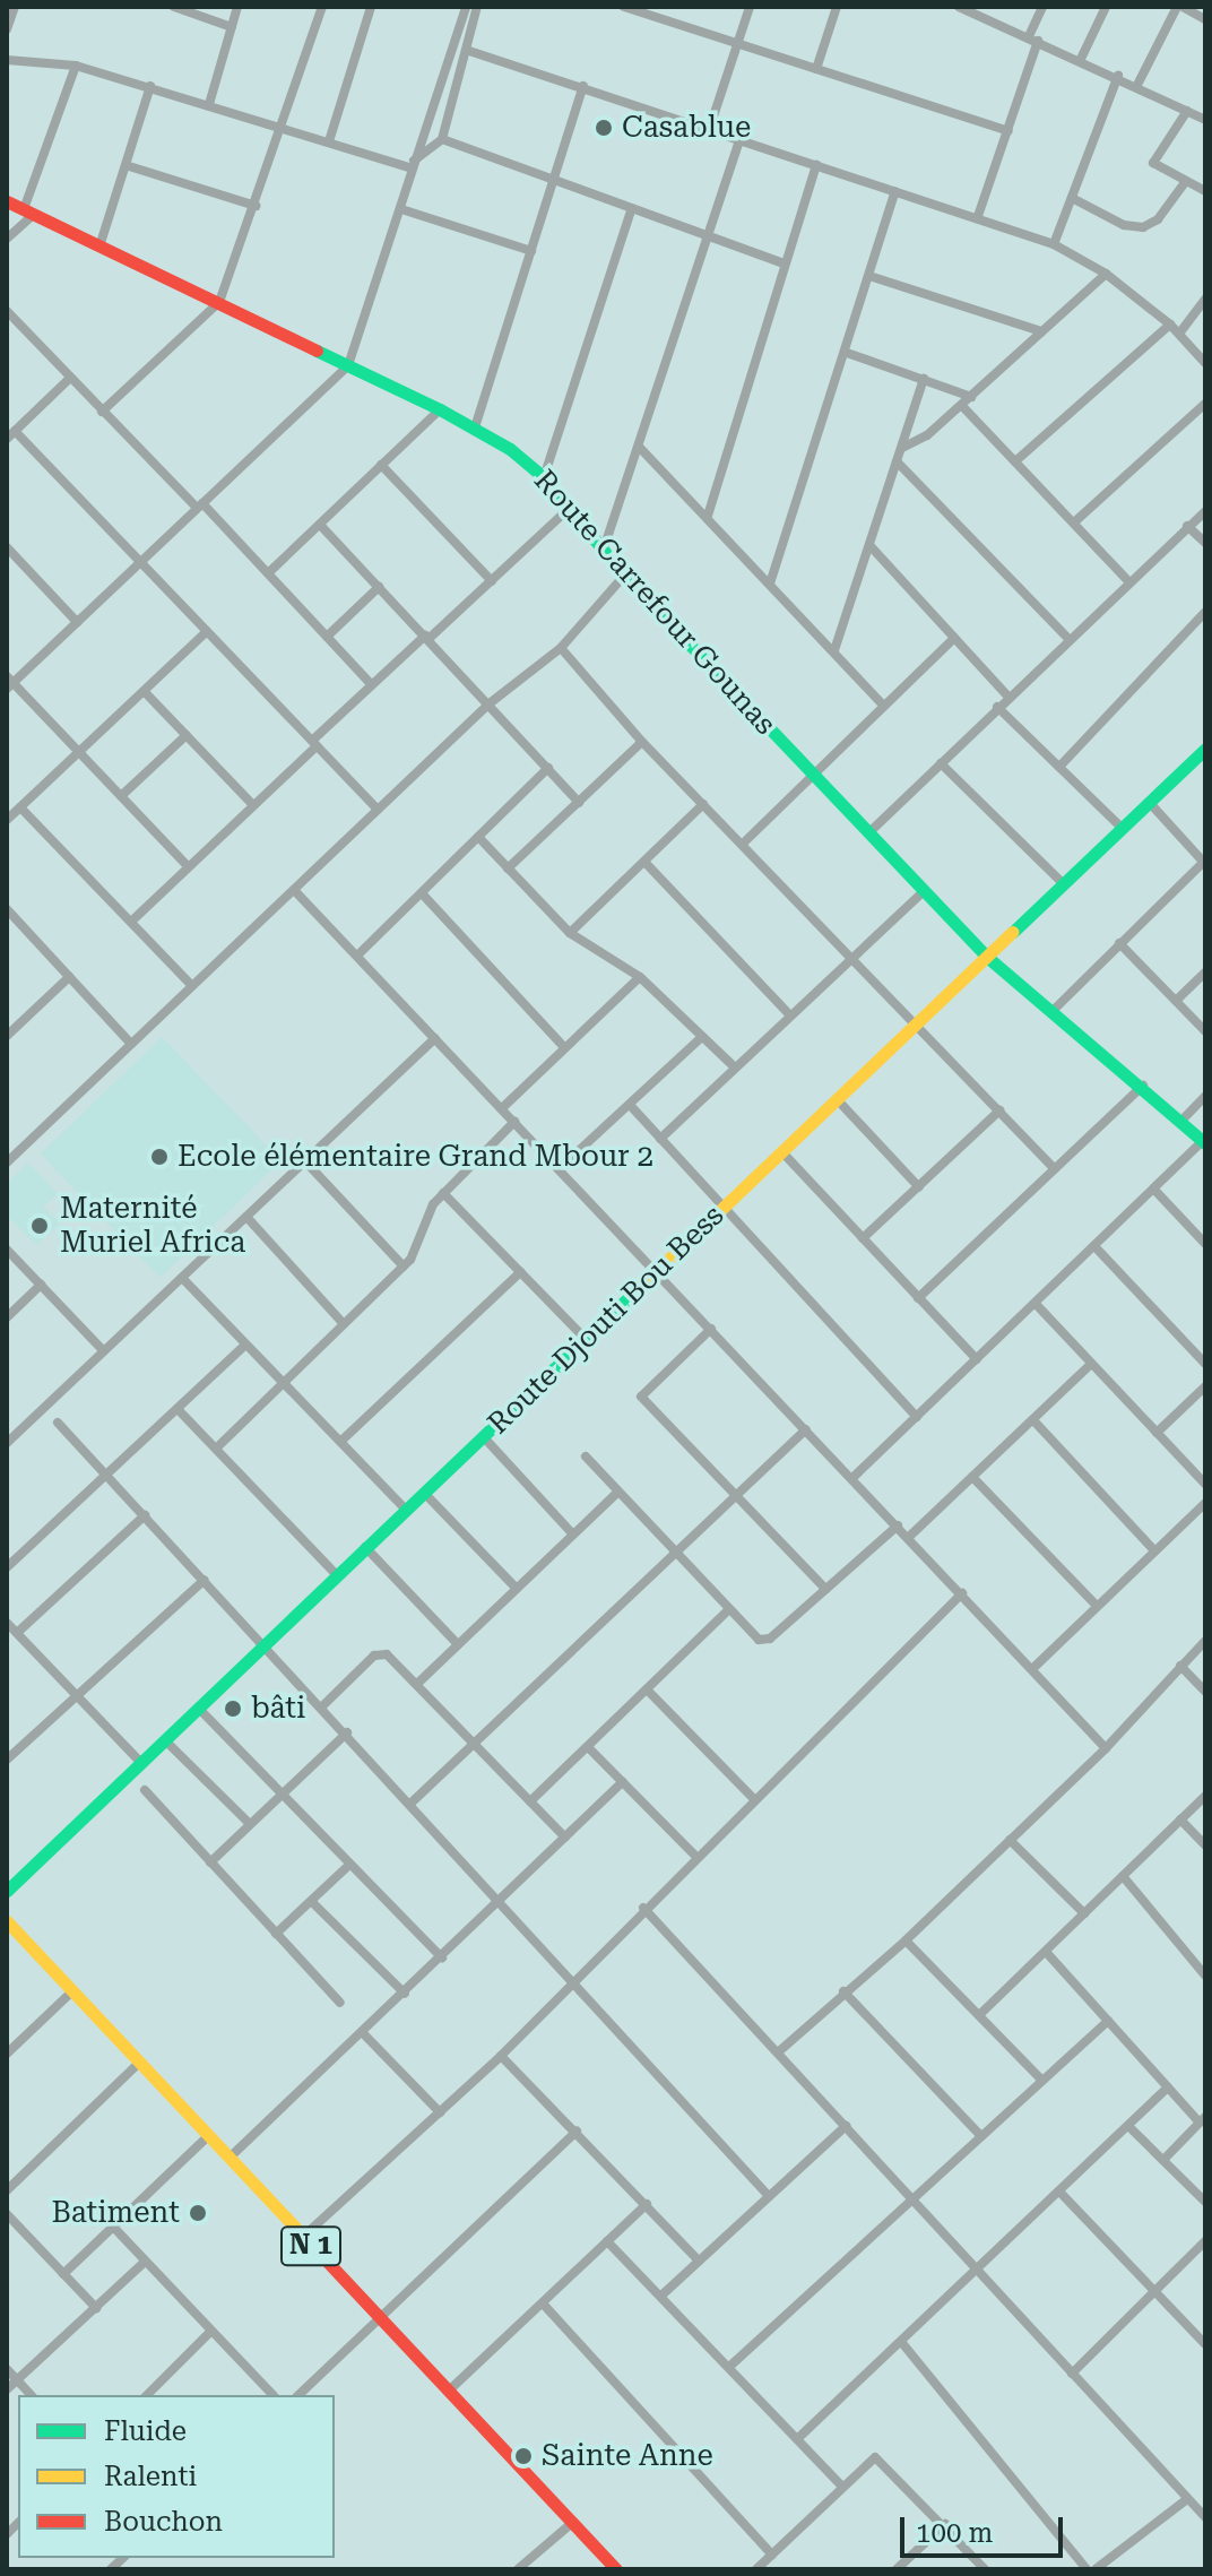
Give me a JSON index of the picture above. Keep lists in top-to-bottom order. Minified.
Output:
{"streets":{"main road":["Route Carrefour Gounas","Route Djouti Bou Bess","N 1"]},"crossings":[["Route Carrefour Gounas","Route Djouti Bou Bess"]],"places":["Casablue","Ecole élémentaire Grand Mbour 2","Maternité Muriel Africa","bâti","Batiment","Sainte Anne"],"legend":["Fluide","Ralenti","Bouchon"],"scale_bar":"100 m"}
